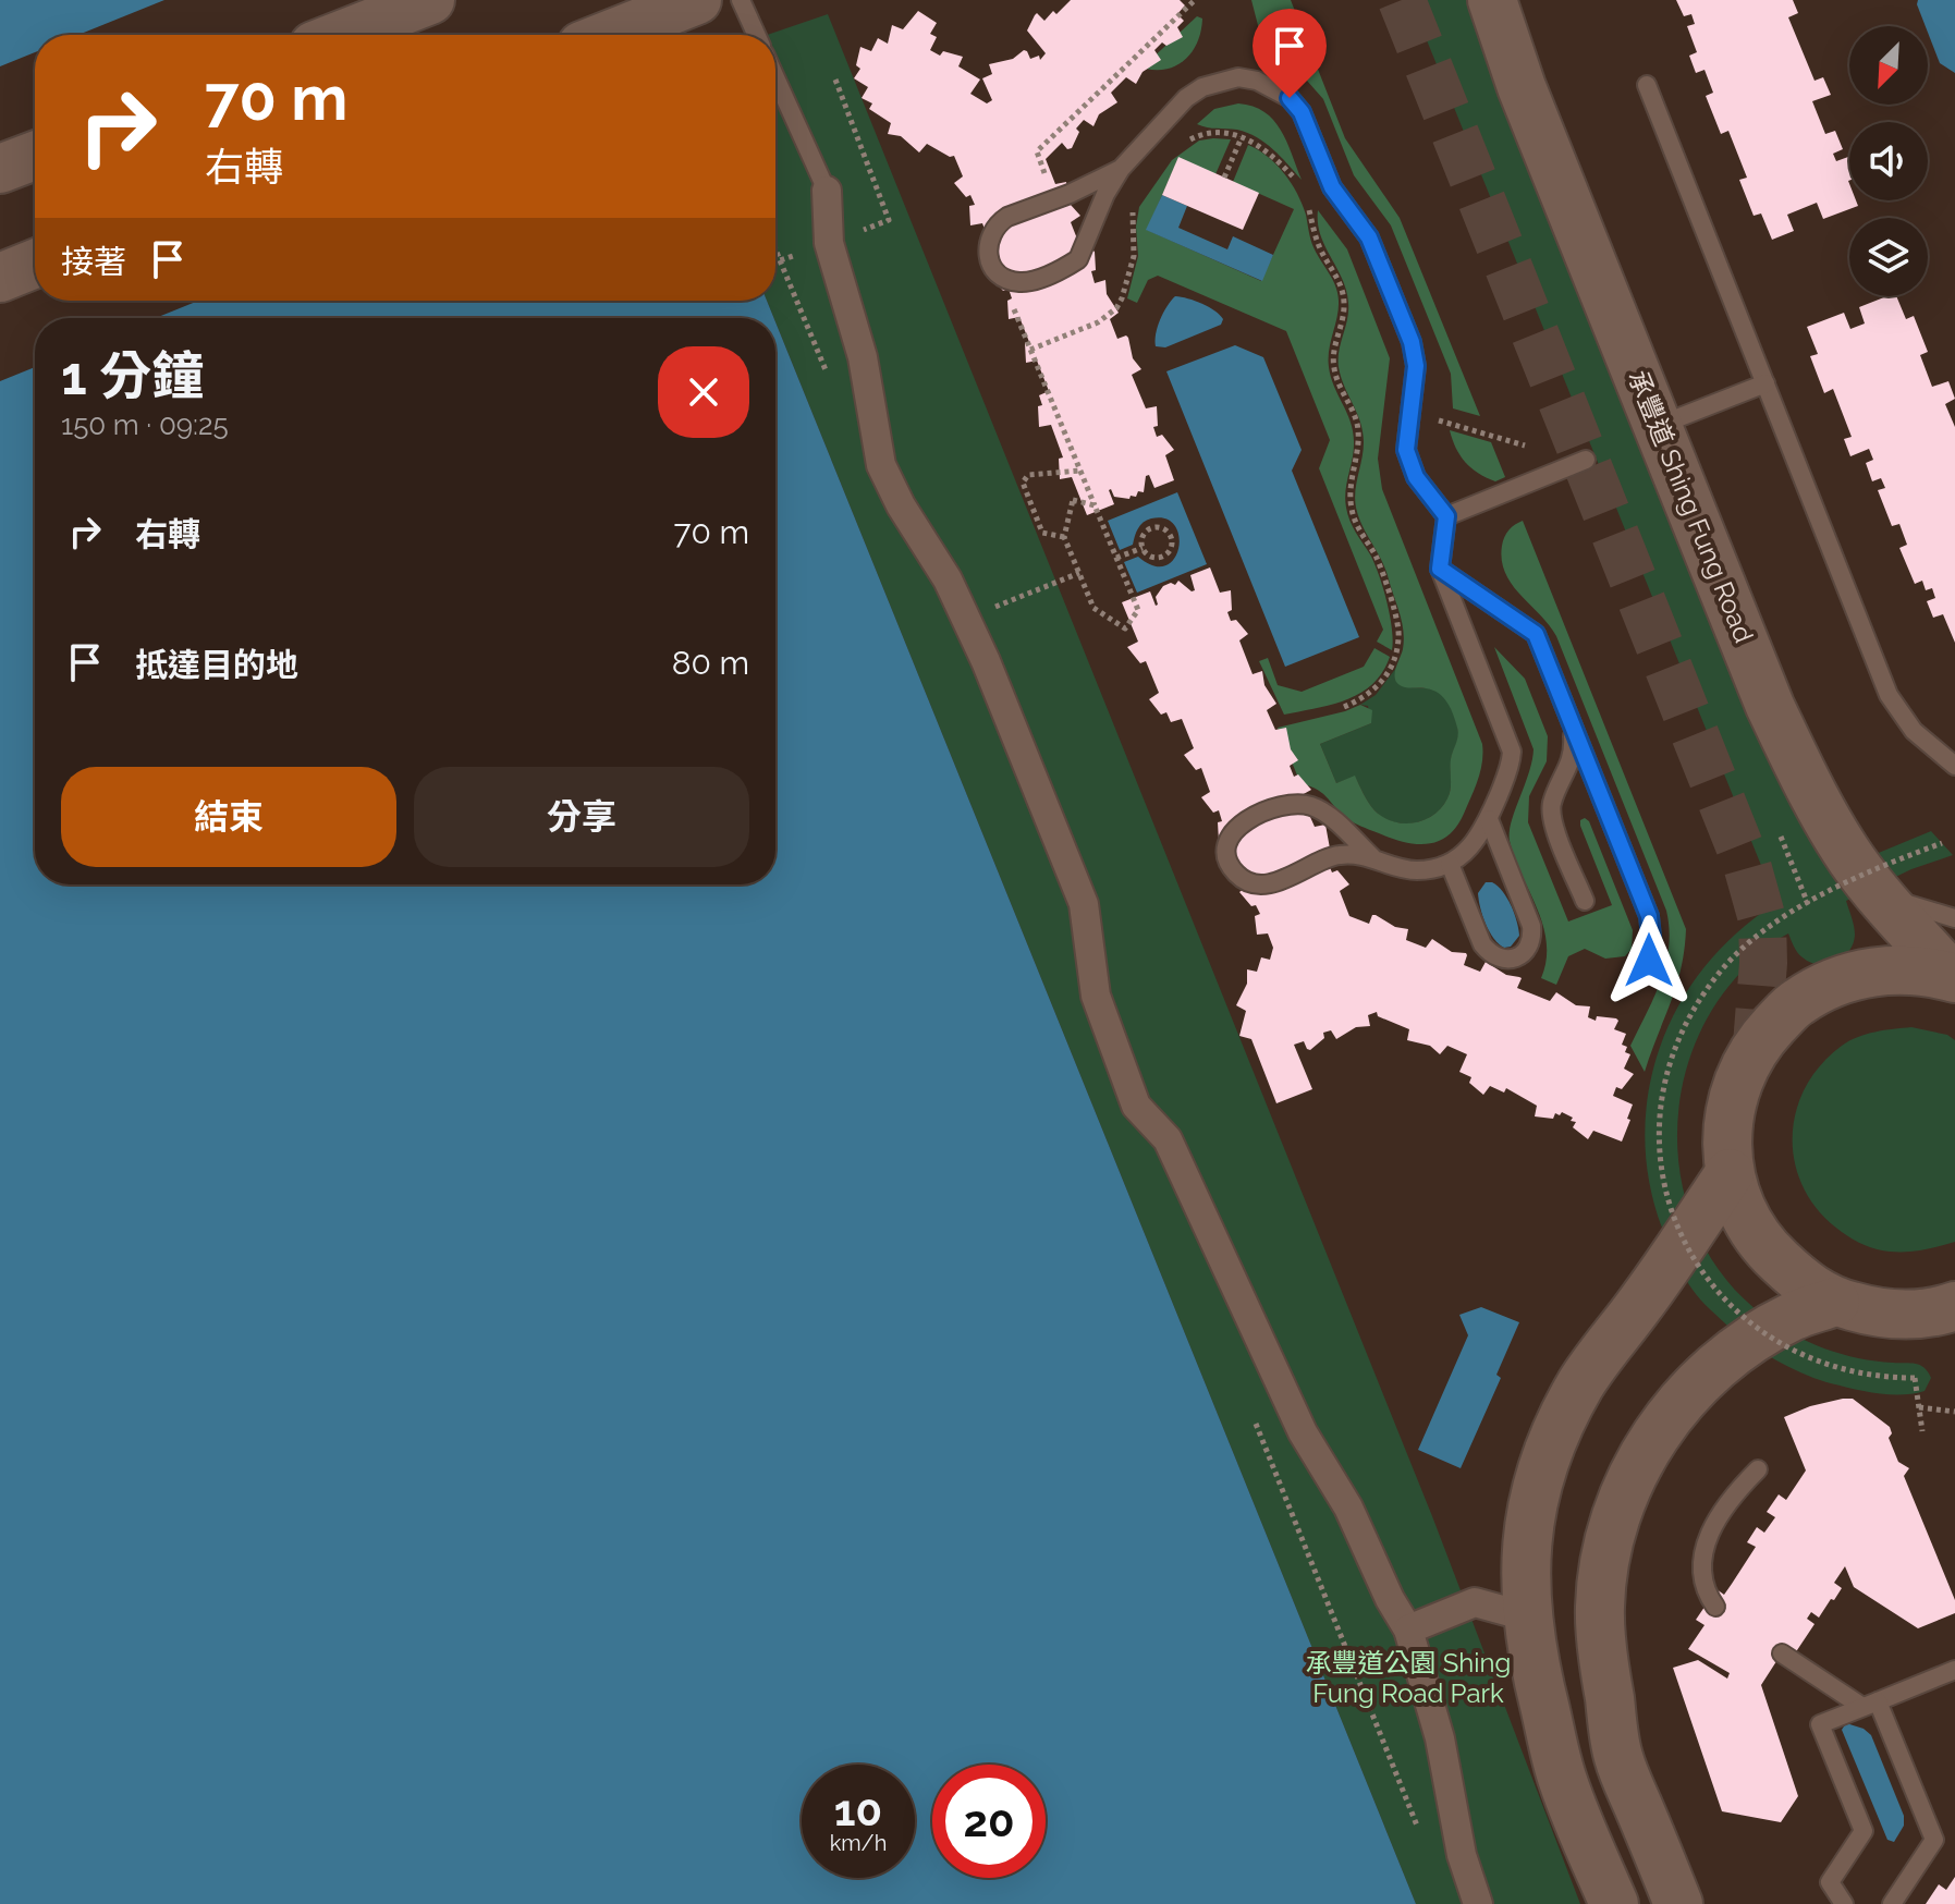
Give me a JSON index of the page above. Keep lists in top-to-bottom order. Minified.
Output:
{"streets":{"main road":["承豐道 Shing Fung Road"]},"parks":["承豐道公園 Shing Fung Road Park"],"north":"bottom left","page":{"turn":["70 m","右轉"],"then":"接著","heading":["1 分鐘","150 m · 09:25"],"list":[{"name":"右轉","value":"70 m"},{"name":"抵達目的地","value":"80 m"}],"buttons":["結束","分享"],"speed":"10 km/h","limit":"20"}}
